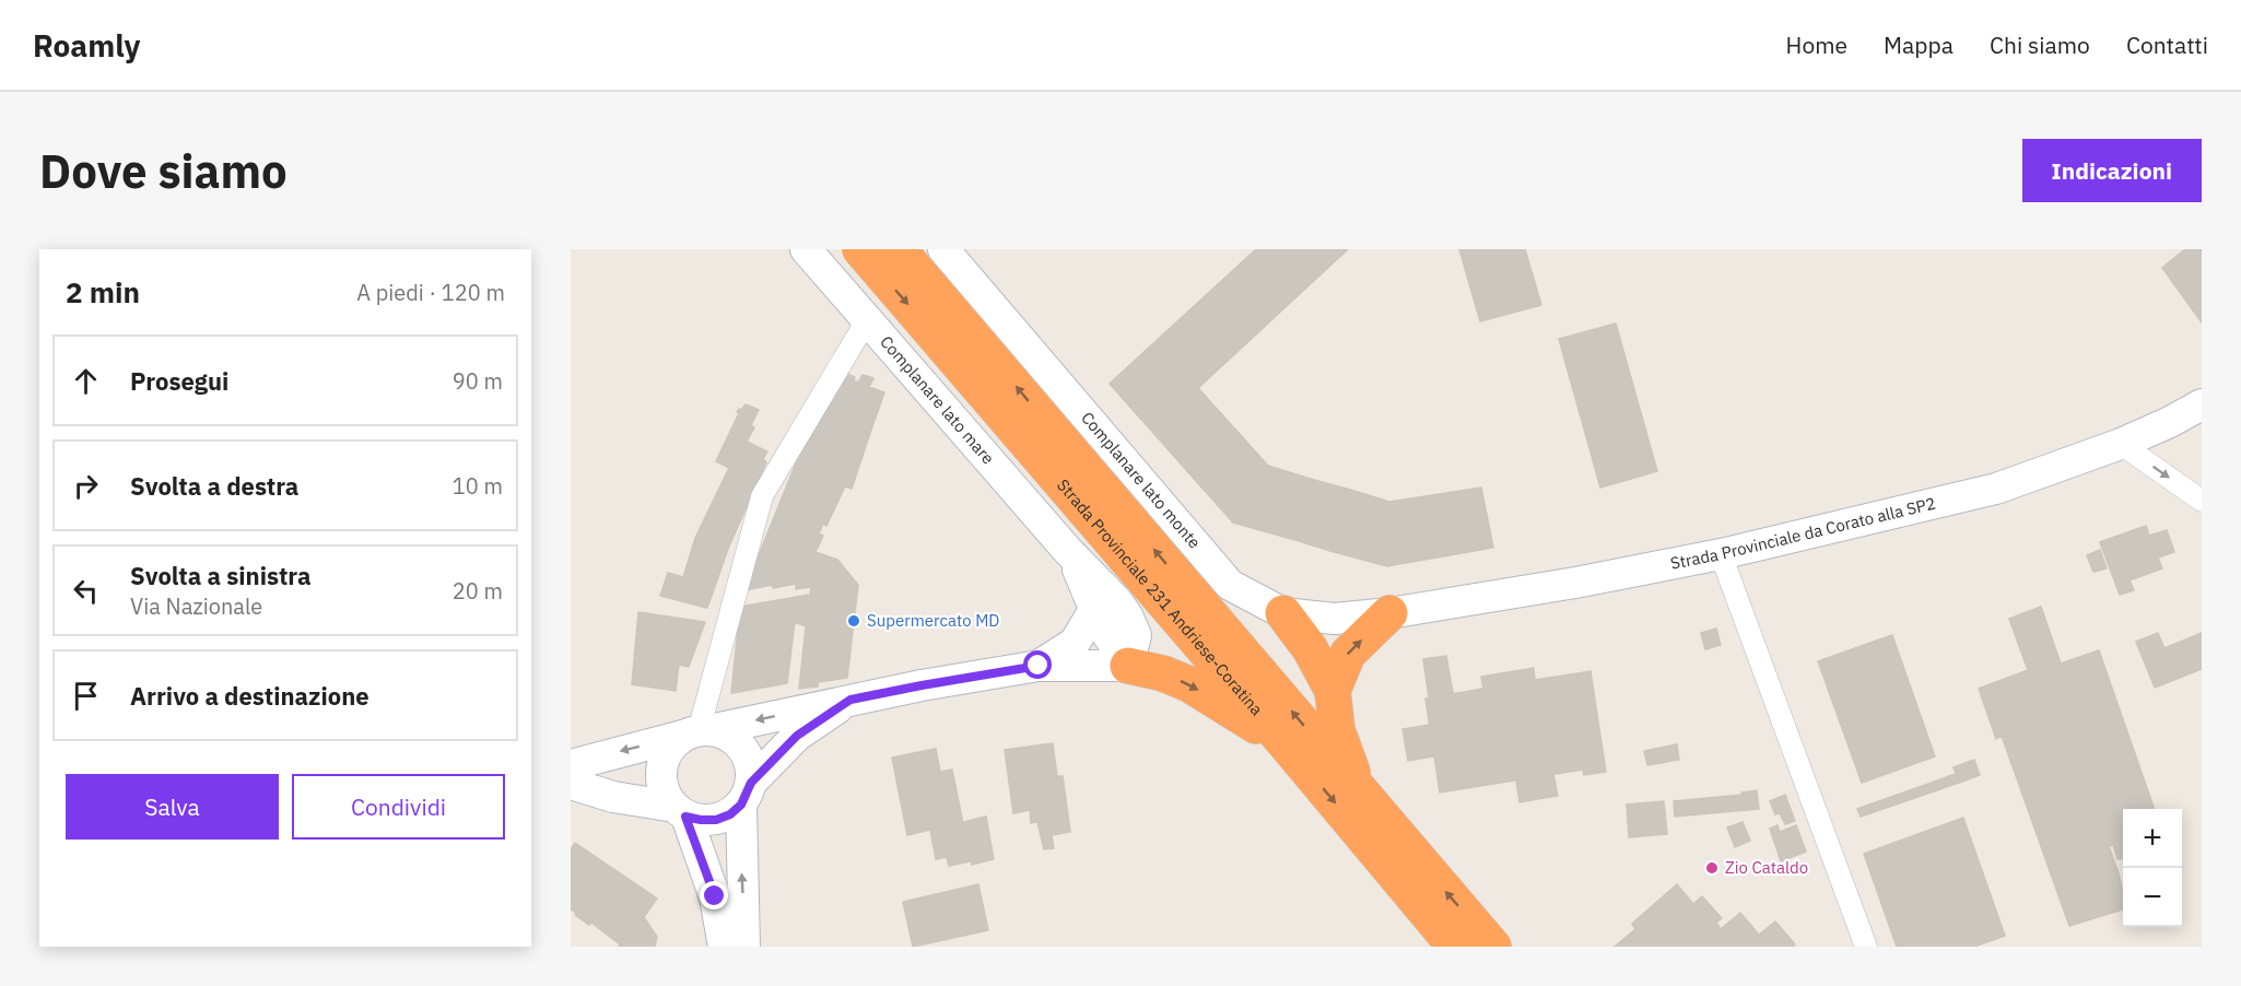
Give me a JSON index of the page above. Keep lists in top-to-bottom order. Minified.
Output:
{"streets":{"highway":["Strada Provinciale 231 Andriese-Coratina"],"main road":["Complanare lato mare","Complanare lato monte","Strada Provinciale da Corato alla SP2"]},"crossings":[["Complanare lato monte","Strada Provinciale da Corato alla SP2"]],"places":["Supermercato MD","Zio Cataldo"],"page":{"header":"Roamly","nav":["Home","Mappa","Chi siamo","Contatti"],"buttons":["Indicazioni",["Salva","Condividi"]],"title":"Dove siamo","heading":["2 min","A piedi · 120 m"],"list":[["Prosegui","90 m"],["Svolta a destra","10 m"],["Svolta a sinistra","Via Nazionale","20 m"],"Arrivo a destinazione"],"map_buttons":["+","−"]}}
